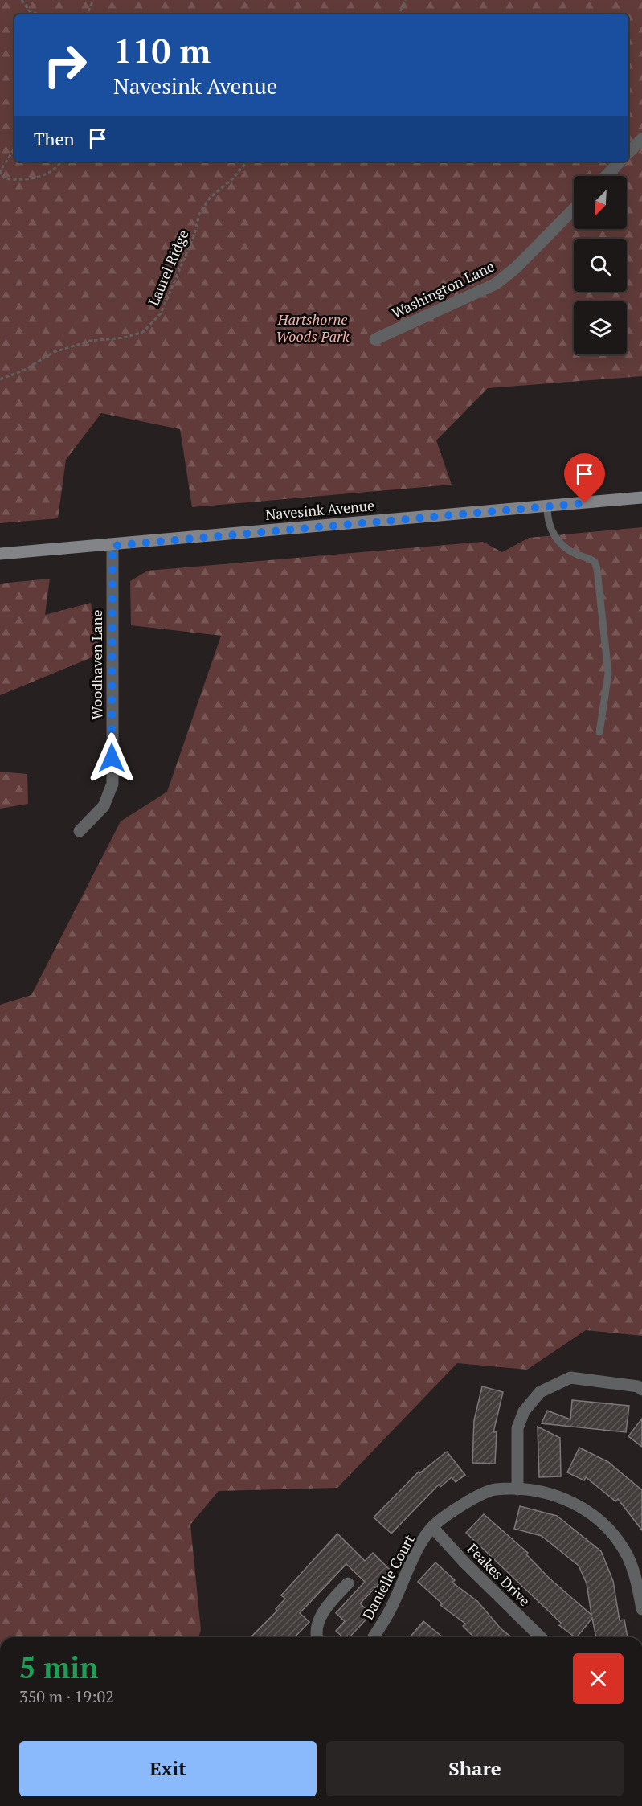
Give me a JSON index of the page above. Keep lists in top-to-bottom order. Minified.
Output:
{"streets":{"main road":["Navesink Avenue"],"street":["Washington Lane","Woodhaven Lane","Feakes Drive","Danielle Court"],"path":["Laurel Ridge"]},"crossings":[["Navesink Avenue","Woodhaven Lane"],["Feakes Drive","Danielle Court"]],"parks":["Hartshorne Woods Park"],"north":"bottom left","page":{"turn":["110 m","Navesink Avenue"],"then":"Then","heading":["5 min","350 m · 19:02"],"buttons":["Exit","Share"]}}
